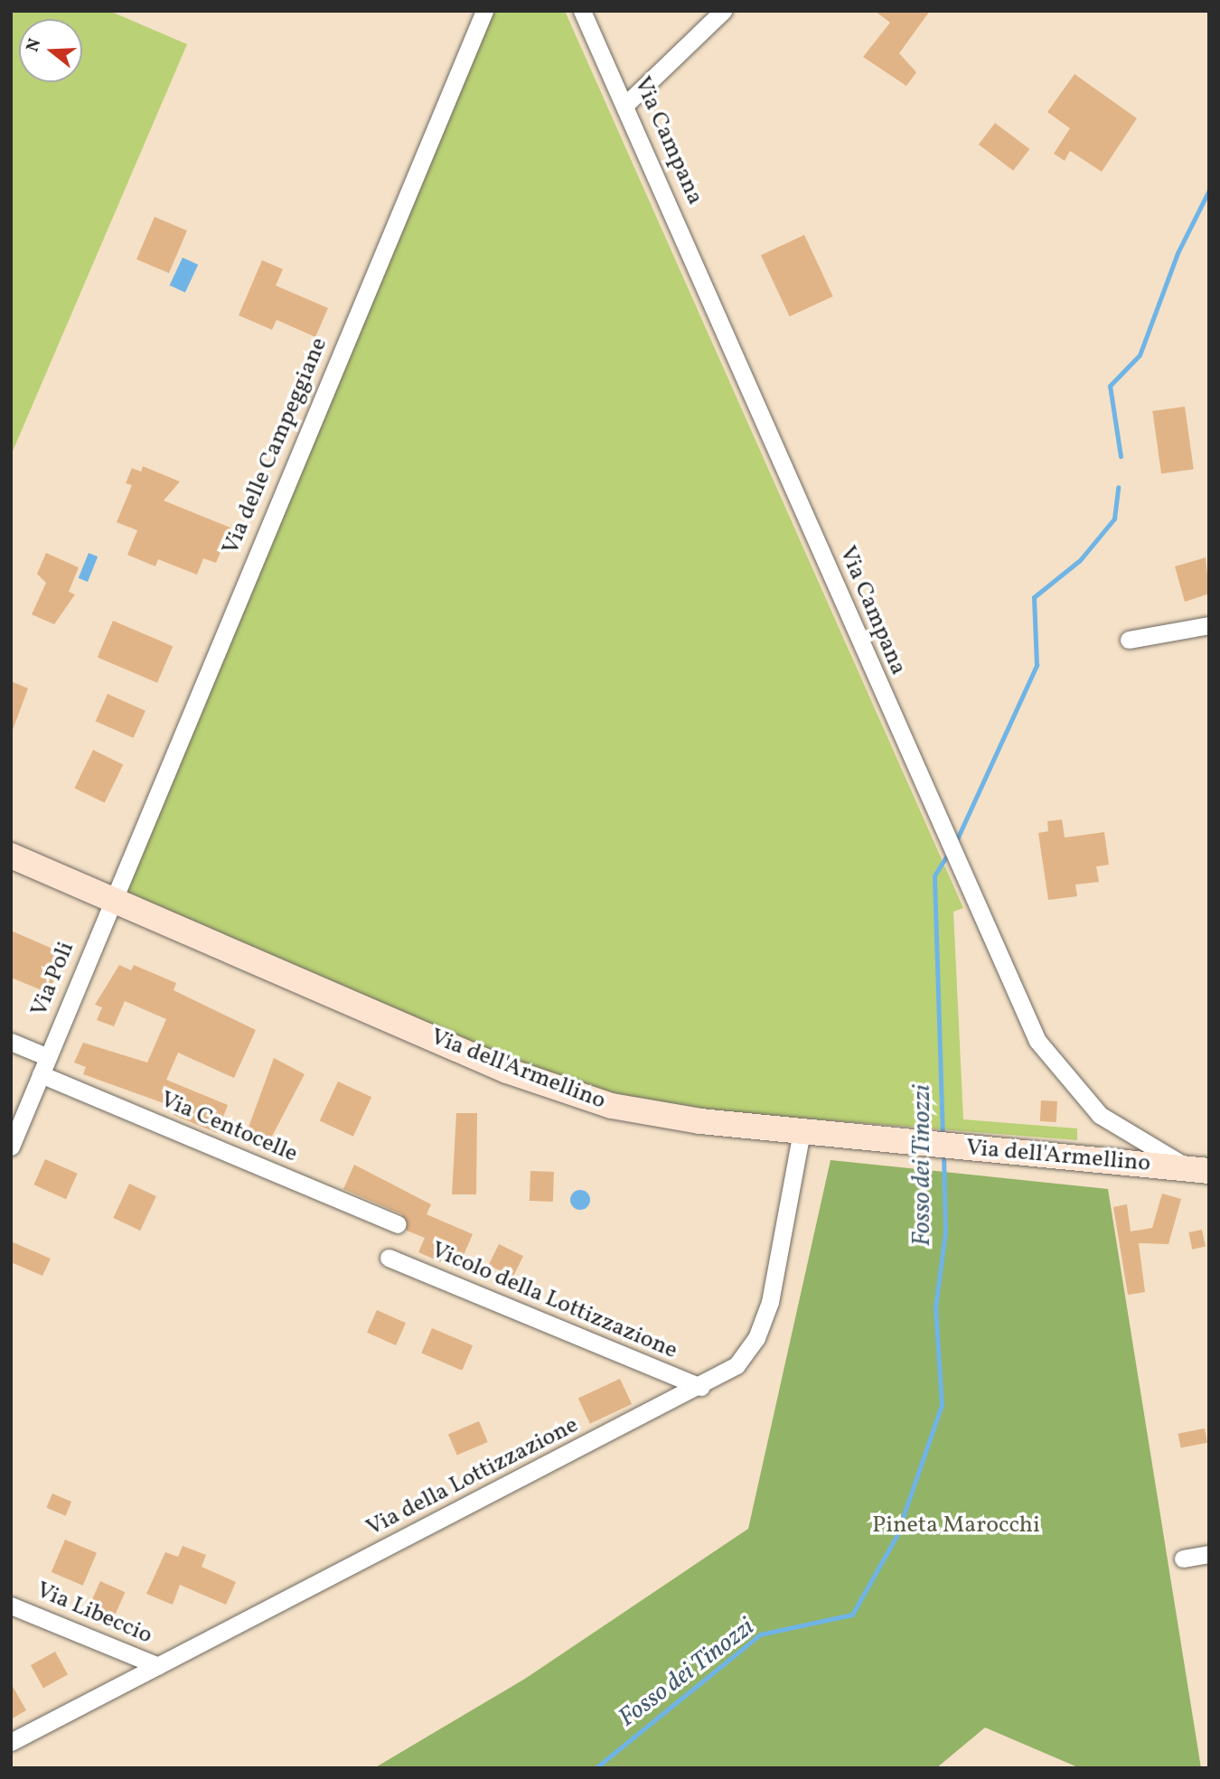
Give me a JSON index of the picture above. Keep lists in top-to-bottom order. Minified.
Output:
{"streets":{"street":["Via Campana","Via delle Campeggiane","Via Poli","Via dell'Armellino","Via Centocelle","Vicolo della Lottizzazione","Via della Lottizzazione","Via Libeccio"]},"crossings":[["Via Campana","Via dell'Armellino"],["Via delle Campeggiane","Via Poli"],["Via delle Campeggiane","Via dell'Armellino"],["Via Poli","Via dell'Armellino"],["Via Poli","Via Centocelle"],["Via dell'Armellino","Via della Lottizzazione"],["Vicolo della Lottizzazione","Via della Lottizzazione"],["Via della Lottizzazione","Via Libeccio"]],"water":["Fosso dei Tinozzi"],"parks":["Pineta Marocchi"],"north":"left"}
